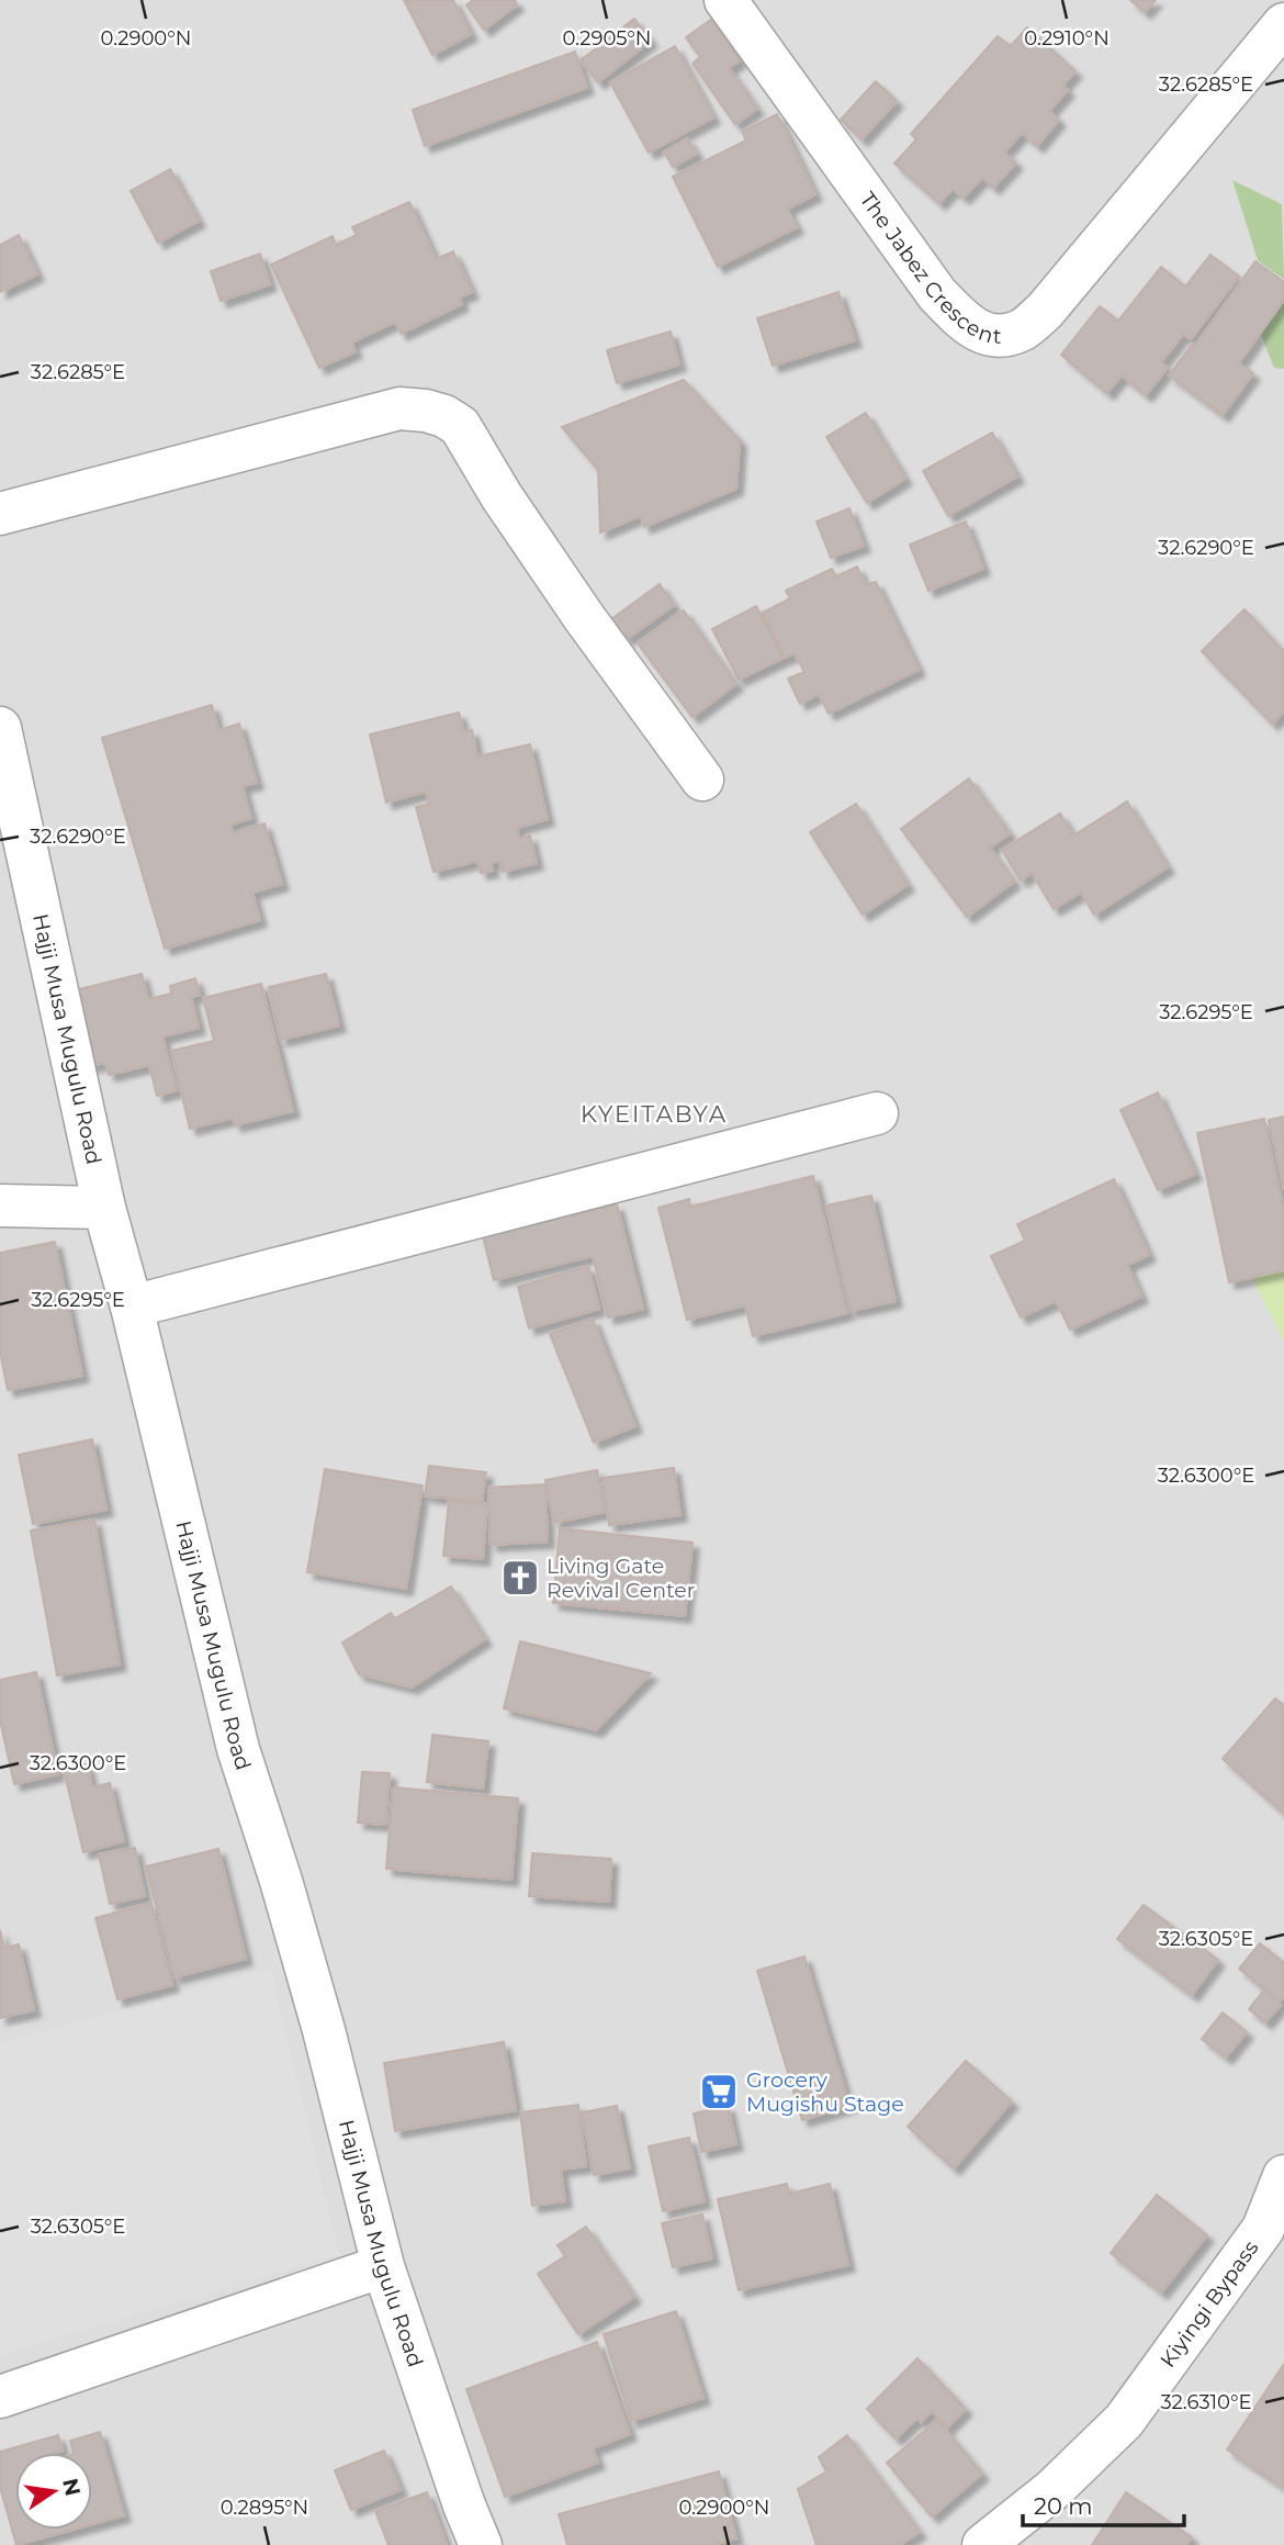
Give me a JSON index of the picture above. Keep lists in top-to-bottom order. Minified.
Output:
{"streets":{"street":["The Jabez Crescent","Hajji Musa Mugulu Road","Kiyingi Bypass"]},"districts":["KYEITABYA"],"places":{"church":["Living Gate Revival Center"],"supermarket":["Grocery Mugishu Stage"]},"scale_bar":"20 m","north":"right","coordinates":["0.2900°N","0.2905°N","0.2910°N","32.6285°E","32.6290°E","32.6295°E","32.6300°E","32.6305°E","32.6310°E","0.2895°N"]}
